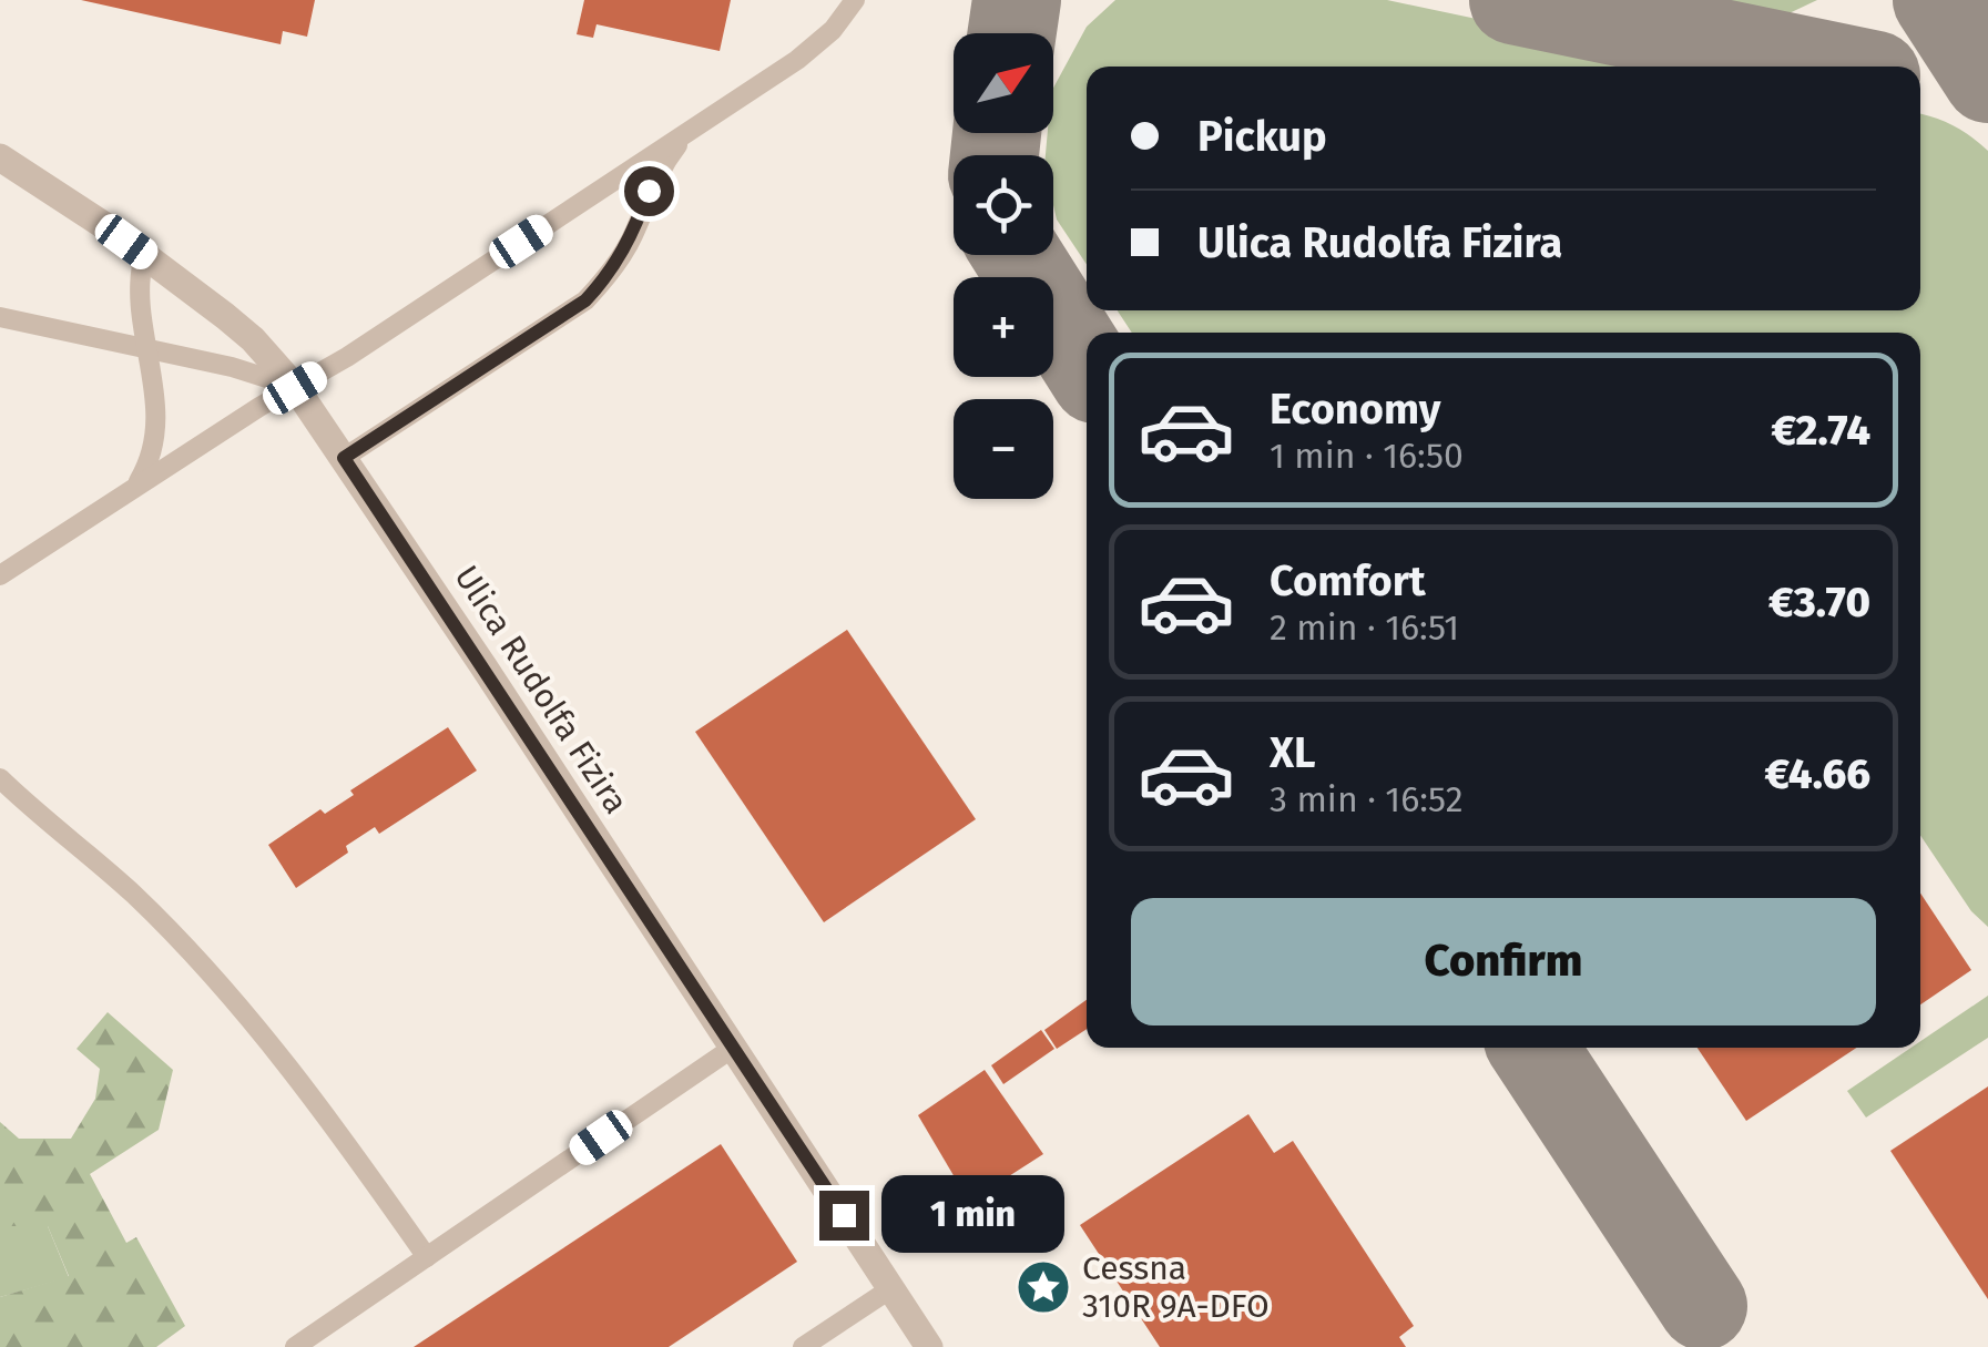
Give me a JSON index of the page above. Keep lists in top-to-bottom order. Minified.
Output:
{"streets":{"street":["Ulica Rudolfa Fizira"]},"places":{"place":["Cessna 310R 9A-DFO"]},"north":"top right","page":{"map_buttons":["+","−"],"banner":["Pickup","Ulica Rudolfa Fizira"],"list":[{"name":"Economy","note":"1 min · 16:50","value":"€2.74"},{"name":"Comfort","note":"2 min · 16:51","value":"€3.70"},{"name":"XL","note":"3 min · 16:52","value":"€4.66"}],"buttons":"Confirm","bubble":"1 min"}}
